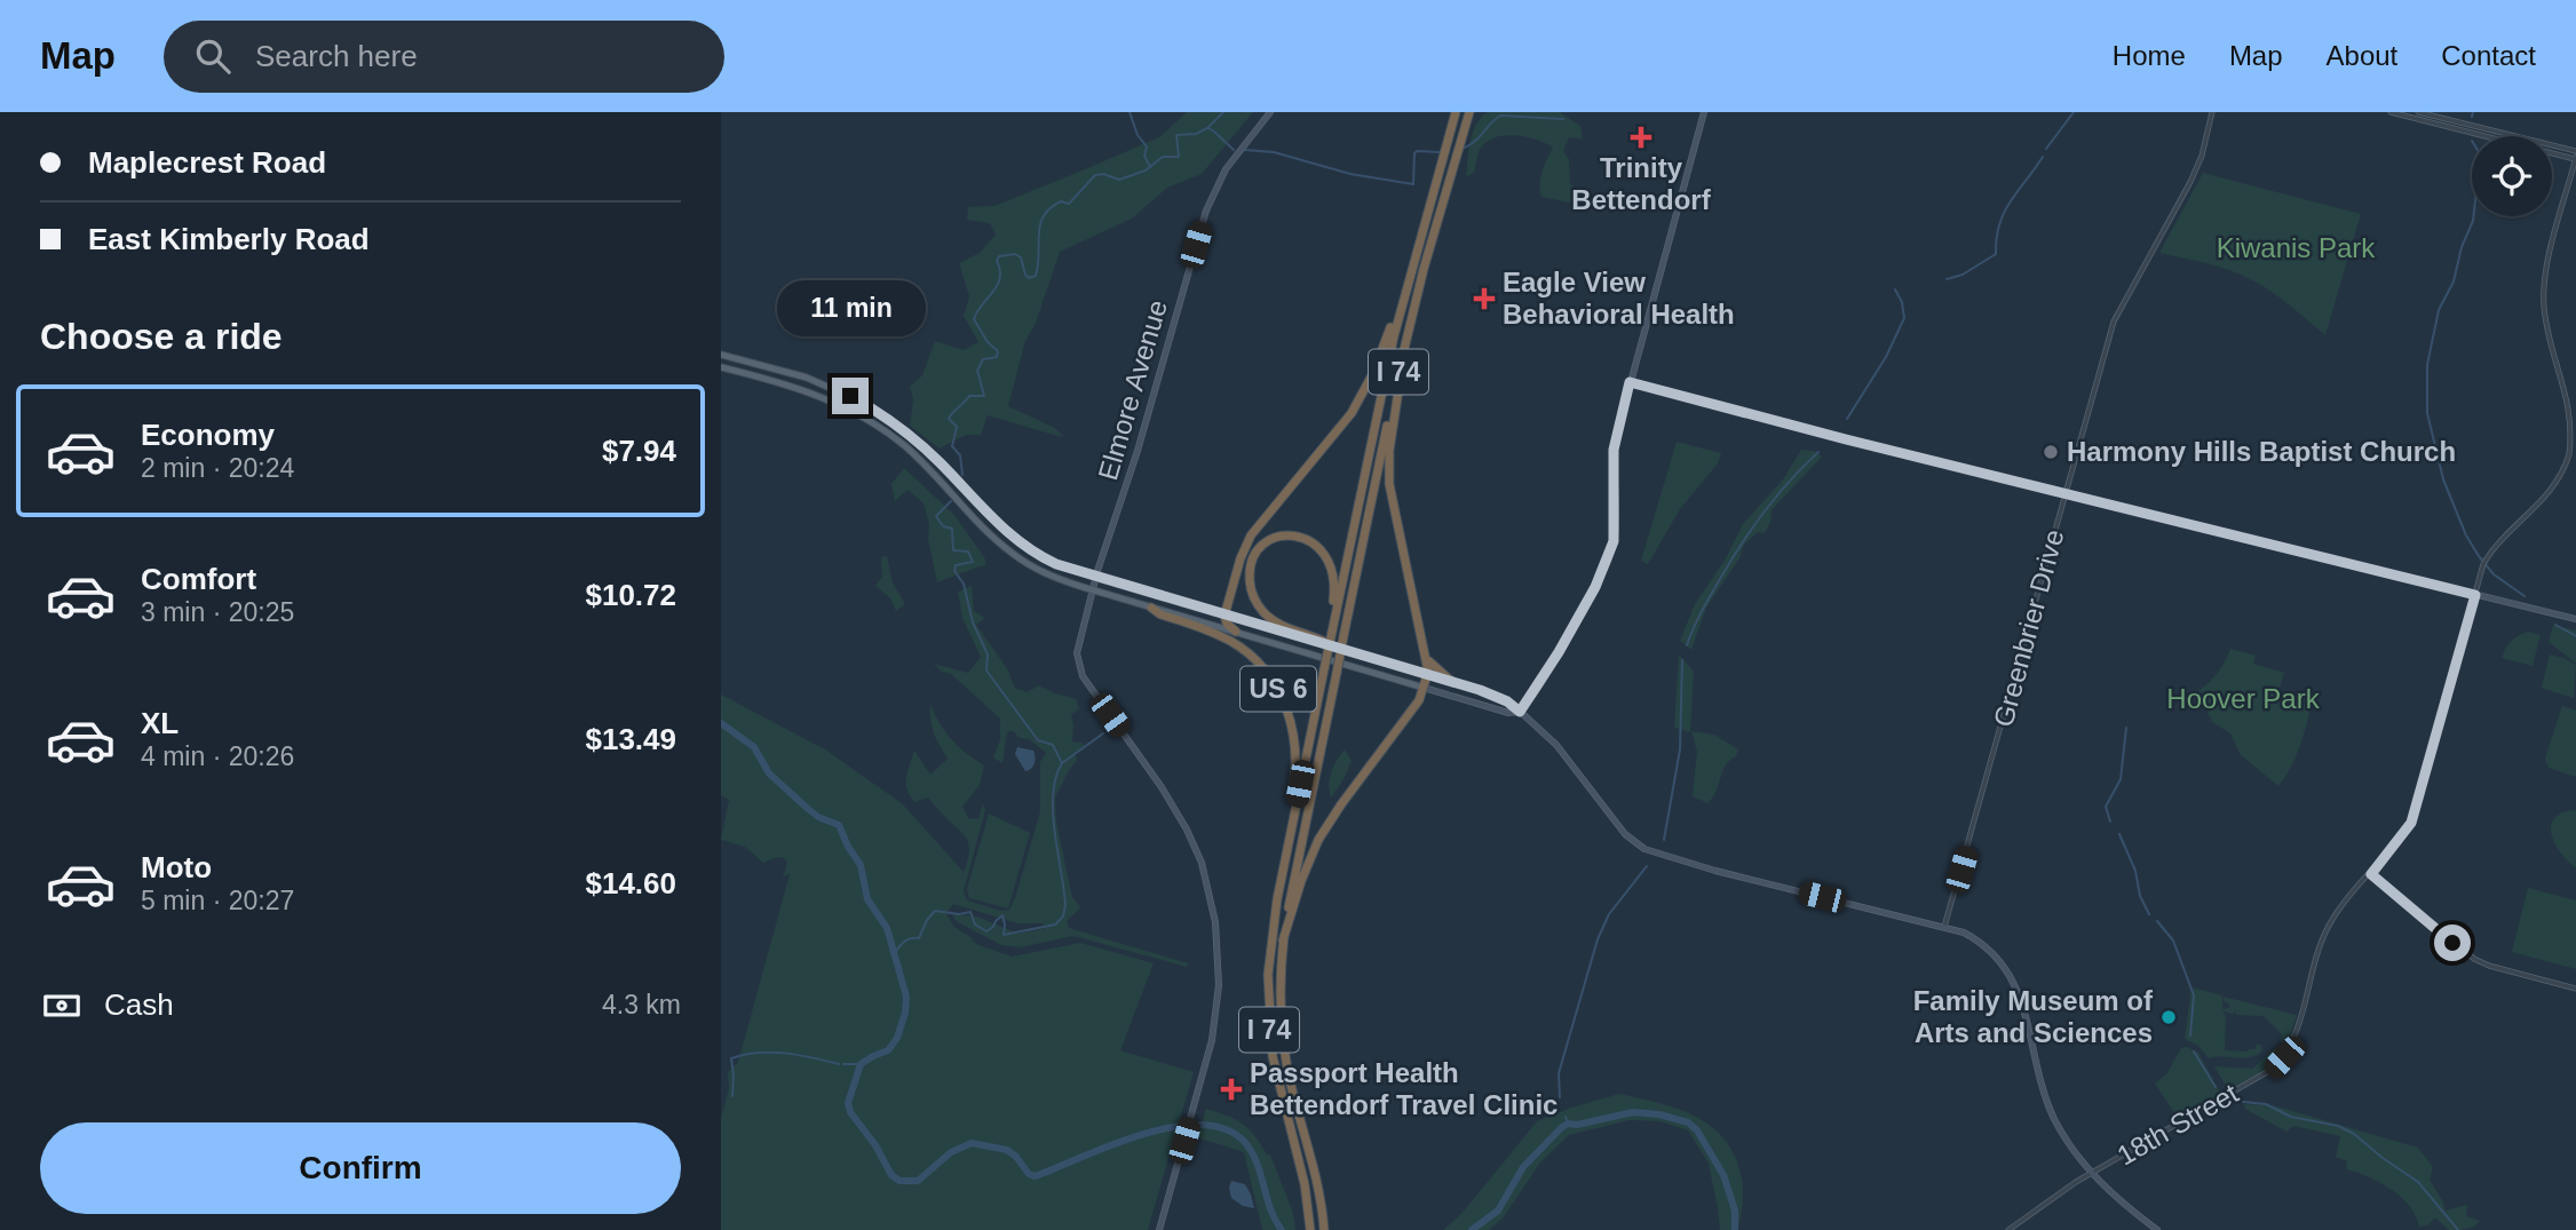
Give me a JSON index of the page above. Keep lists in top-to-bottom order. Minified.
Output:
{"streets":{"highway":["I 74","US 6"],"main road":["Elmore Avenue"],"street":["Greenbrier Drive","18th Street"]},"crossings":[["I 74","US 6"],["Elmore Avenue","US 6"]],"parks":["Kiwanis Park","Hoover Park"],"places":{"health":["Trinity Bettendorf","Eagle View Behavioral Health","Passport Health Bettendorf Travel Clinic"],"other":["Harmony Hills Baptist Church","Family Museum of Arts and Sciences"]},"page":{"header":"Map","search":"Search here","nav":["Home","Map","About","Contact"],"banner":["Maplecrest Road","East Kimberly Road"],"bubble":"11 min","heading":"Choose a ride","list":[{"name":"Economy","note":"2 min · 20:24","value":"$7.94"},{"name":"Comfort","note":"3 min · 20:25","value":"$10.72"},{"name":"XL","note":"4 min · 20:26","value":"$13.49"},{"name":"Moto","note":"5 min · 20:27","value":"$14.60"}],"pay":["Cash","4.3 km"],"buttons":"Confirm"}}
